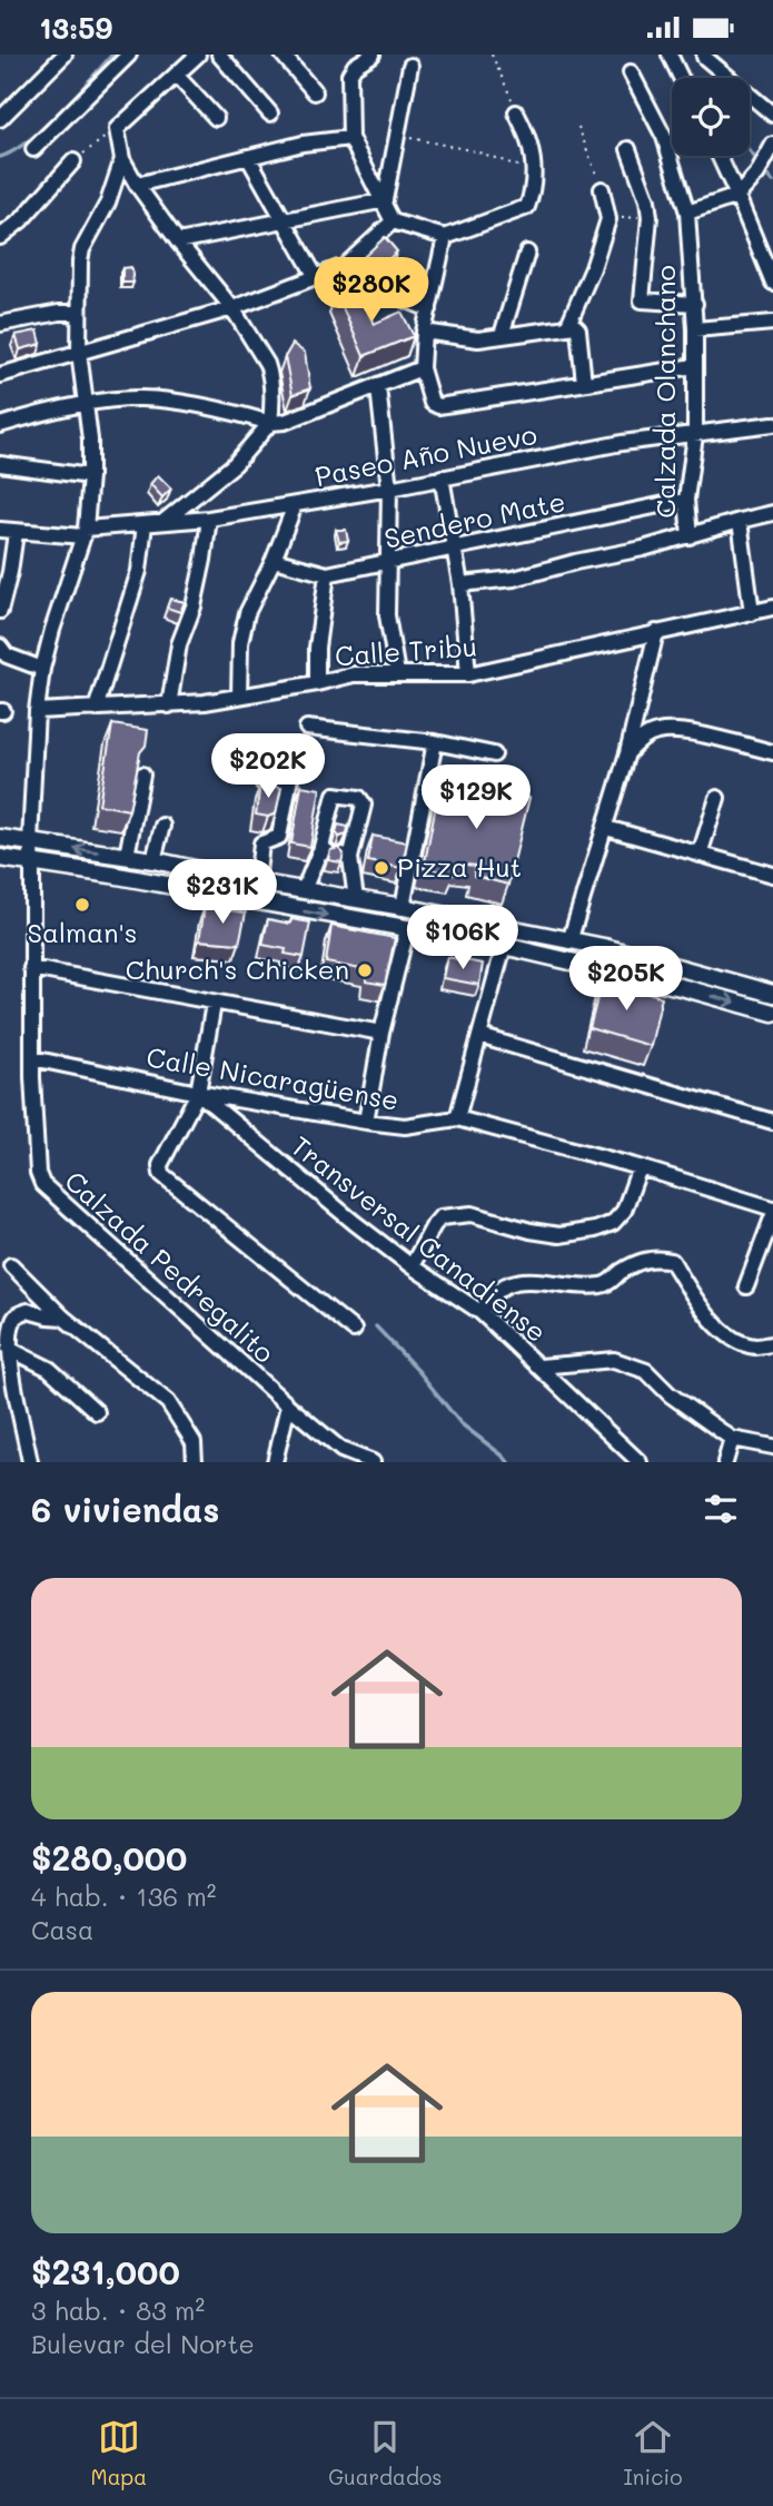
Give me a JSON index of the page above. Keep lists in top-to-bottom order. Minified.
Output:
{"streets":{"street":["Calzada Olanchano","Paseo Año Nuevo","Sendero Mate","Calle Tribu","Calle Nicaragüense","Transversal Canadiense","Calzada Pedregalito"]},"crossings":[["Calzada Olanchano","Paseo Año Nuevo"],["Calzada Olanchano","Sendero Mate"],["Paseo Año Nuevo","Calzada Pedregalito"],["Calle Tribu","Calzada Pedregalito"],["Calle Nicaragüense","Transversal Canadiense"],["Calle Nicaragüense","Calzada Pedregalito"]],"places":["Pizza Hut","Salman's","Church's Chicken"],"page":{"status":"13:59","price":["$280K","$202K","$129K","$231K","$106K","$205K"],"heading":"6 viviendas","list":[{"name":"$280,000","note":"4 hab. · 136 m² · Casa"},{"name":"$231,000","note":"3 hab. · 83 m² · Bulevar del Norte"}],"tabs":["Mapa","Guardados","Inicio"]}}
